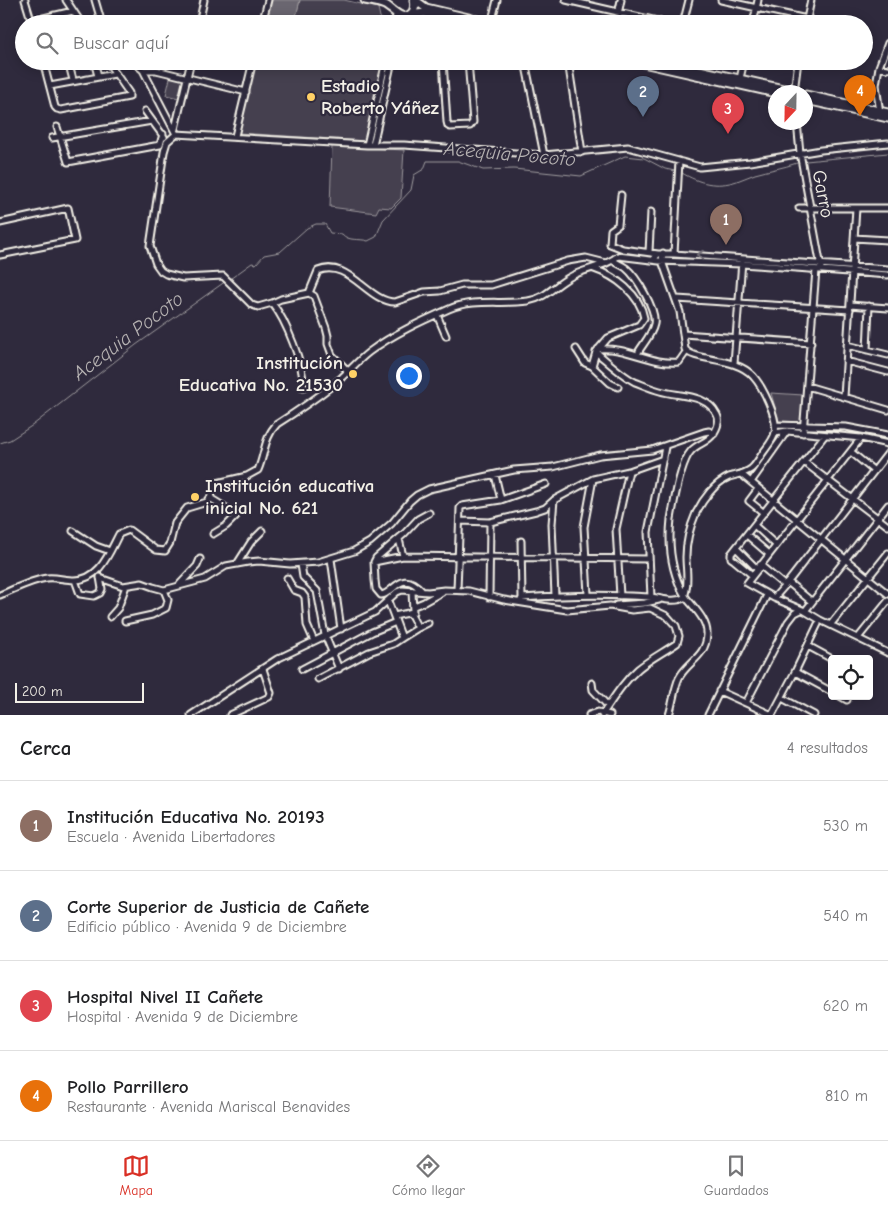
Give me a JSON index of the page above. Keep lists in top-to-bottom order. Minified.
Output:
{"streets":{"street":["Garro"]},"water":["Acequia Pocoto"],"places":["Estadio Roberto Yáñez","Institución Educativa No. 21530","Institución educativa inicial No. 621"],"scale_bar":"200 m","north":"bottom","page":{"search":"Buscar aquí","pins":["4","2","3","1"],"scale":"200 m","heading":["Cerca","4 resultados"],"list":[{"mark":"1","name":"Institución Educativa No. 20193","note":"Escuela · Avenida Libertadores","value":"530 m"},{"mark":"2","name":"Corte Superior de Justicia de Cañete","note":"Edificio público · Avenida 9 de Diciembre","value":"540 m"},{"mark":"3","name":"Hospital Nivel II Cañete","note":"Hospital · Avenida 9 de Diciembre","value":"620 m"},{"mark":"4","name":"Pollo Parrillero","note":"Restaurante · Avenida Mariscal Benavides","value":"810 m"}],"nav":["Mapa","Cómo llegar","Guardados"]}}
